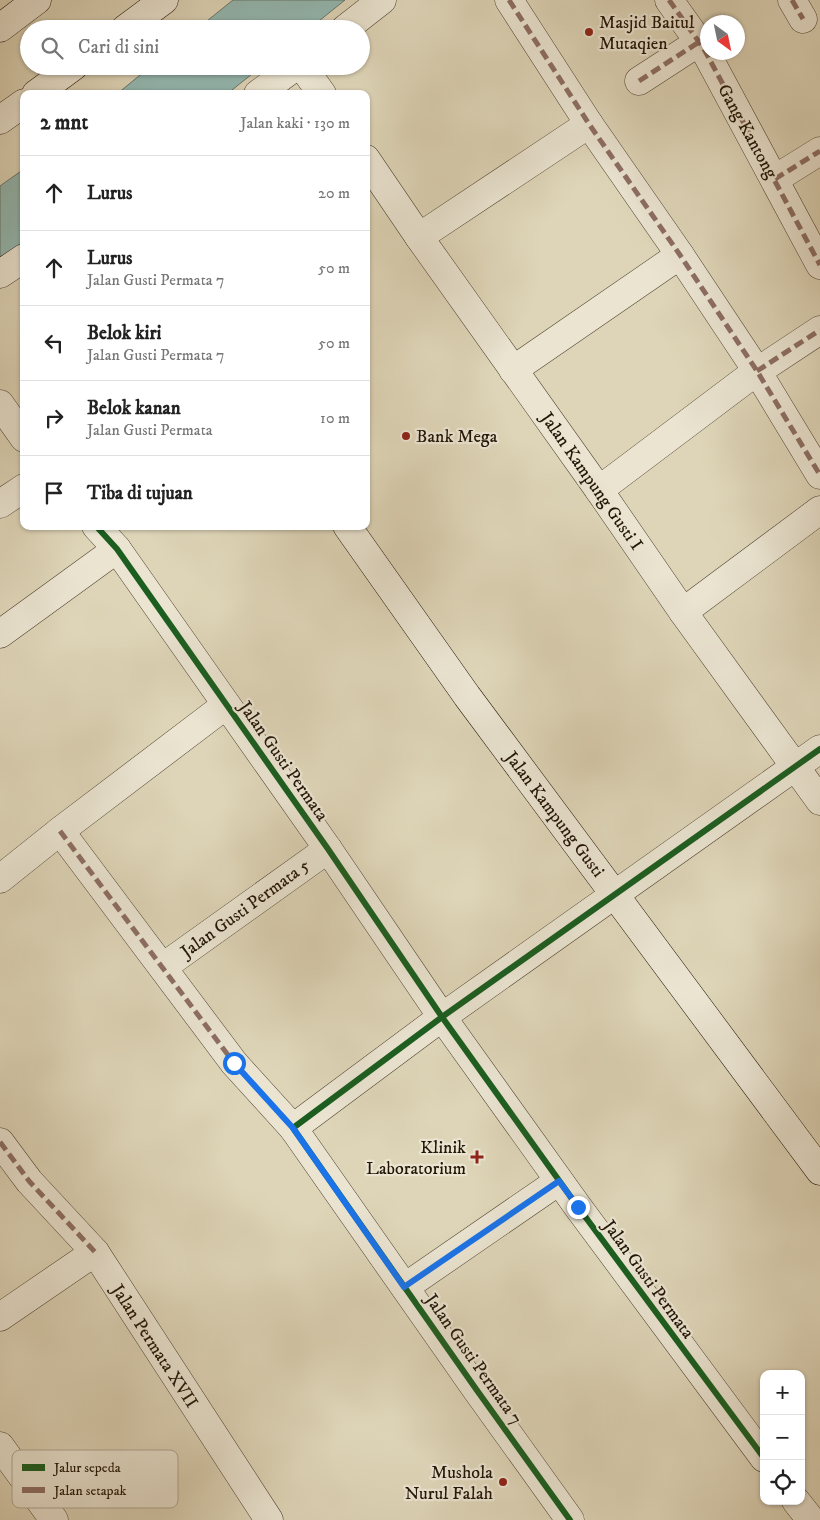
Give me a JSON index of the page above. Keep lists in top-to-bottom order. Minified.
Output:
{"streets":{"street":["Gang Kantong","Jalan Kampung Gusti I","Jalan Gusti Permata","Jalan Kampung Gusti","Jalan Gusti Permata 5","Jalan Permata XVII","Jalan Gusti Permata 7"]},"crossings":[["Jalan Gusti Permata","Jalan Gusti Permata 5"],["Jalan Gusti Permata","Jalan Gusti Permata 7"],["Jalan Gusti Permata 5","Jalan Gusti Permata 7"]],"places":{"other":["Masjid Baitul Mutaqien","Bank Mega","Mushola Nurul Falah"],"health":["Klinik Laboratorium"]},"legend":["Jalur sepeda","Jalan setapak"],"north":"bottom right","page":{"search":"Cari di sini","heading":["2 mnt","Jalan kaki · 130 m"],"list":[["Lurus","20 m"],["Lurus","Jalan Gusti Permata 7","50 m"],["Belok kiri","Jalan Gusti Permata 7","50 m"],["Belok kanan","Jalan Gusti Permata","10 m"],"Tiba di tujuan"],"map_buttons":["+","−"]}}
